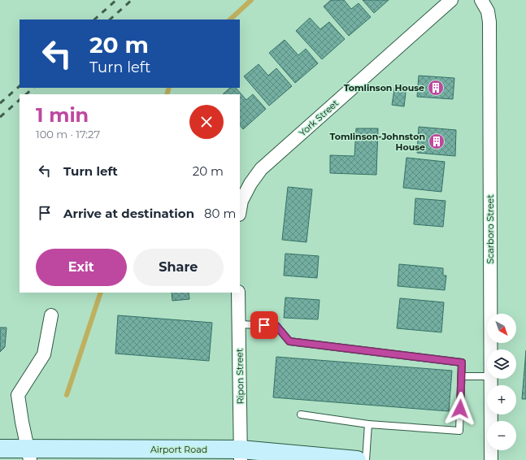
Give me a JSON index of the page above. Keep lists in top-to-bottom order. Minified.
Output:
{"streets":{"main road":["Airport Road"],"street":["York Street","Scarboro Street","Ripon Street"]},"crossings":[["Ripon Street","Airport Road"]],"places":{"building":["Tomlinson House","Tomlinson-Johnston House"]},"north":"bottom right","page":{"turn":["20 m","Turn left"],"heading":["1 min","100 m · 17:27"],"list":[{"name":"Turn left","value":"20 m"},{"name":"Arrive at destination","value":"80 m"}],"buttons":["Exit","Share"],"map_buttons":["+","−"]}}
